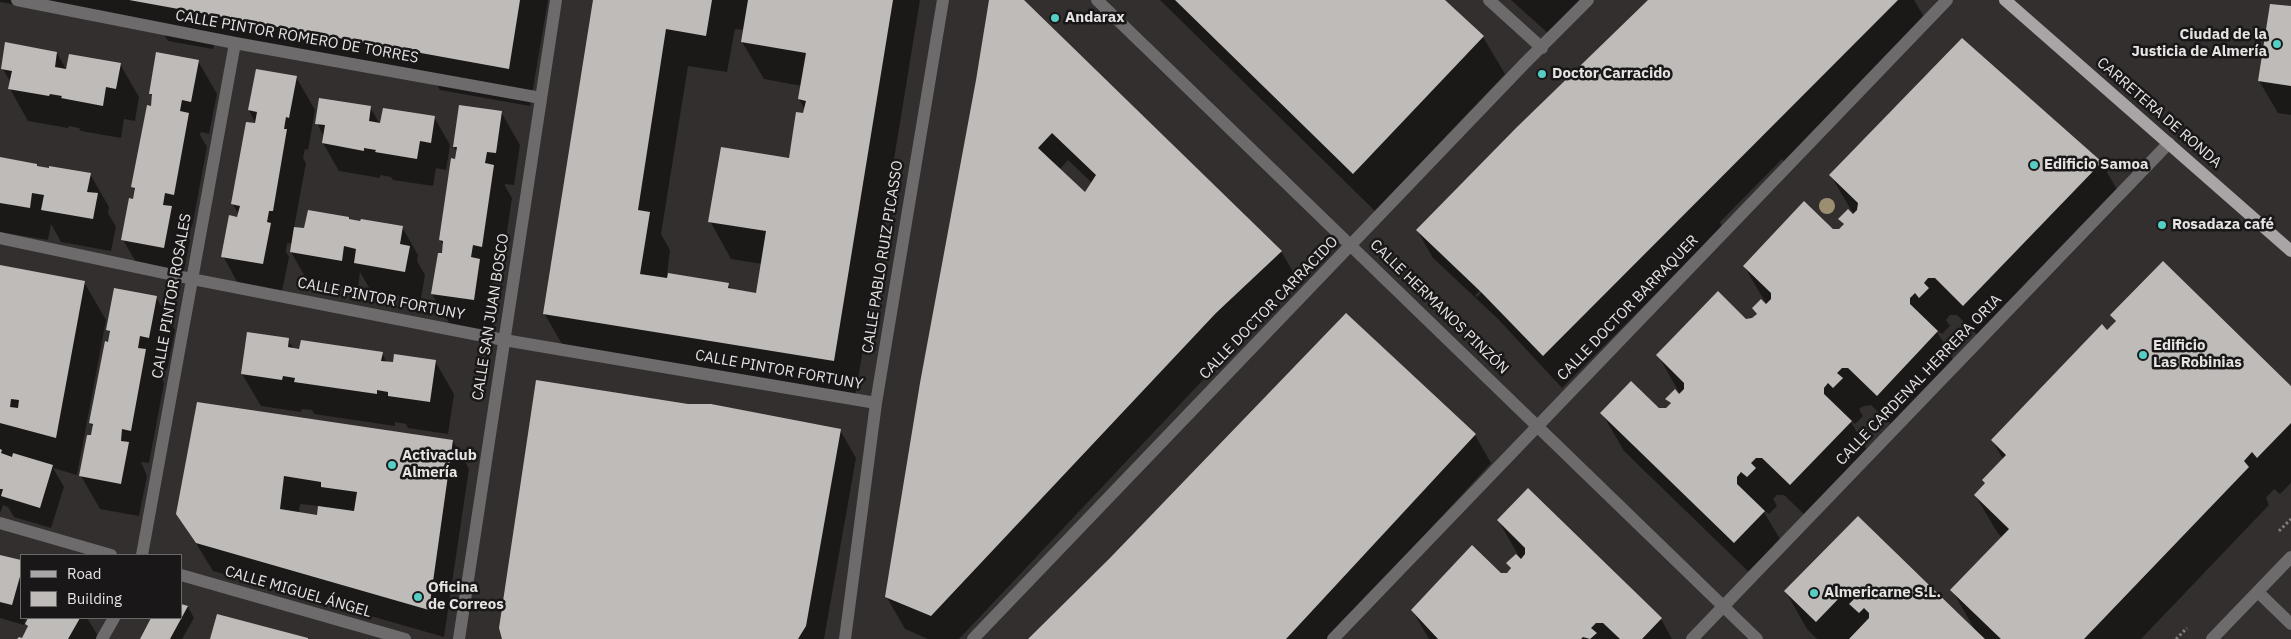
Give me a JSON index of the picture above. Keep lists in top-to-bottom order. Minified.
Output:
{"streets":{"main road":["CARRETERA DE RONDA"],"street":["CALLE PINTOR ROMERO DE TORRES","CALLE PABLO RUIZ PICASSO","CALLE PINTOR ROSALES","CALLE PINTOR FORTUNY","CALLE HERMANOS PINZÓN","CALLE DOCTOR CARRACIDO","CALLE DOCTOR BARRAQUER","CALLE SAN JUAN BOSCO","CALLE CARDENAL HERRERA ORIA","CALLE MIGUEL ÁNGEL"]},"crossings":[["CALLE PINTOR ROMERO DE TORRES","CALLE PINTOR ROSALES"],["CALLE PINTOR ROMERO DE TORRES","CALLE SAN JUAN BOSCO"],["CARRETERA DE RONDA","CALLE CARDENAL HERRERA ORIA"],["CALLE PABLO RUIZ PICASSO","CALLE PINTOR FORTUNY"],["CALLE PINTOR ROSALES","CALLE PINTOR FORTUNY"],["CALLE PINTOR FORTUNY","CALLE SAN JUAN BOSCO"],["CALLE HERMANOS PINZÓN","CALLE DOCTOR CARRACIDO"],["CALLE HERMANOS PINZÓN","CALLE DOCTOR BARRAQUER"],["CALLE HERMANOS PINZÓN","CALLE CARDENAL HERRERA ORIA"]],"places":["Andarax","Ciudad de la Justicia de Almería","Doctor Carracido","Edificio Samoa","Rosadaza café","Edificio Las Robinias","Activaclub Almería","Almericarne S.L.","Oficina de Correos"],"legend":["Road","Building"]}
